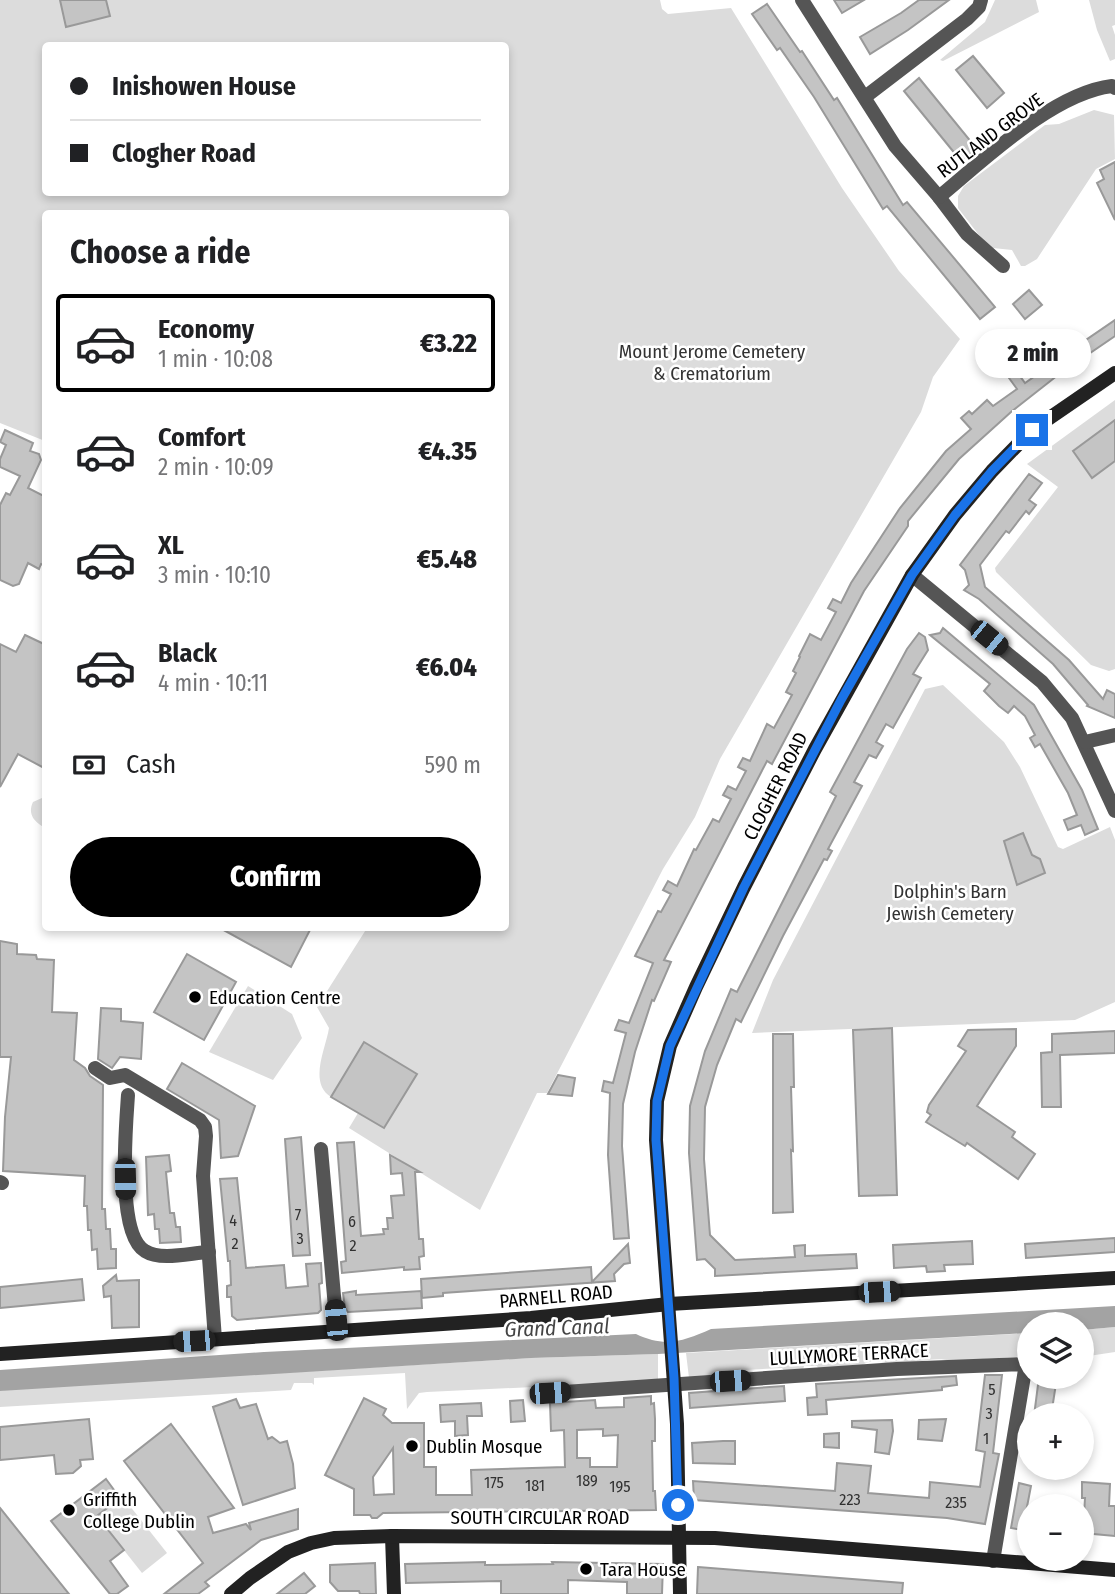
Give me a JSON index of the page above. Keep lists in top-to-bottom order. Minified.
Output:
{"streets":{"main road":["CLOGHER ROAD","PARNELL ROAD","SOUTH CIRCULAR ROAD"],"street":["RUTLAND GROVE","LULLYMORE TERRACE"]},"crossings":[["CLOGHER ROAD","PARNELL ROAD"],["CLOGHER ROAD","LULLYMORE TERRACE"],["CLOGHER ROAD","SOUTH CIRCULAR ROAD"],["LULLYMORE TERRACE","SOUTH CIRCULAR ROAD"]],"water":["Grand Canal"],"parks":["Mount Jerome Cemetery & Crematorium","Dolphin's Barn Jewish Cemetery"],"places":["Education Centre","Dublin Mosque","Griffith College Dublin","Tara House"],"house_numbers":["7","4","6","3","2","2","5","3","1","189","175","181","195","223","235"],"page":{"banner":["Inishowen House","Clogher Road"],"heading":"Choose a ride","list":[{"name":"Economy","note":"1 min · 10:08","value":"€3.22"},{"name":"Comfort","note":"2 min · 10:09","value":"€4.35"},{"name":"XL","note":"3 min · 10:10","value":"€5.48"},{"name":"Black","note":"4 min · 10:11","value":"€6.04"}],"bubble":"2 min","pay":["Cash","590 m"],"buttons":"Confirm","map_buttons":["+","−"]}}
